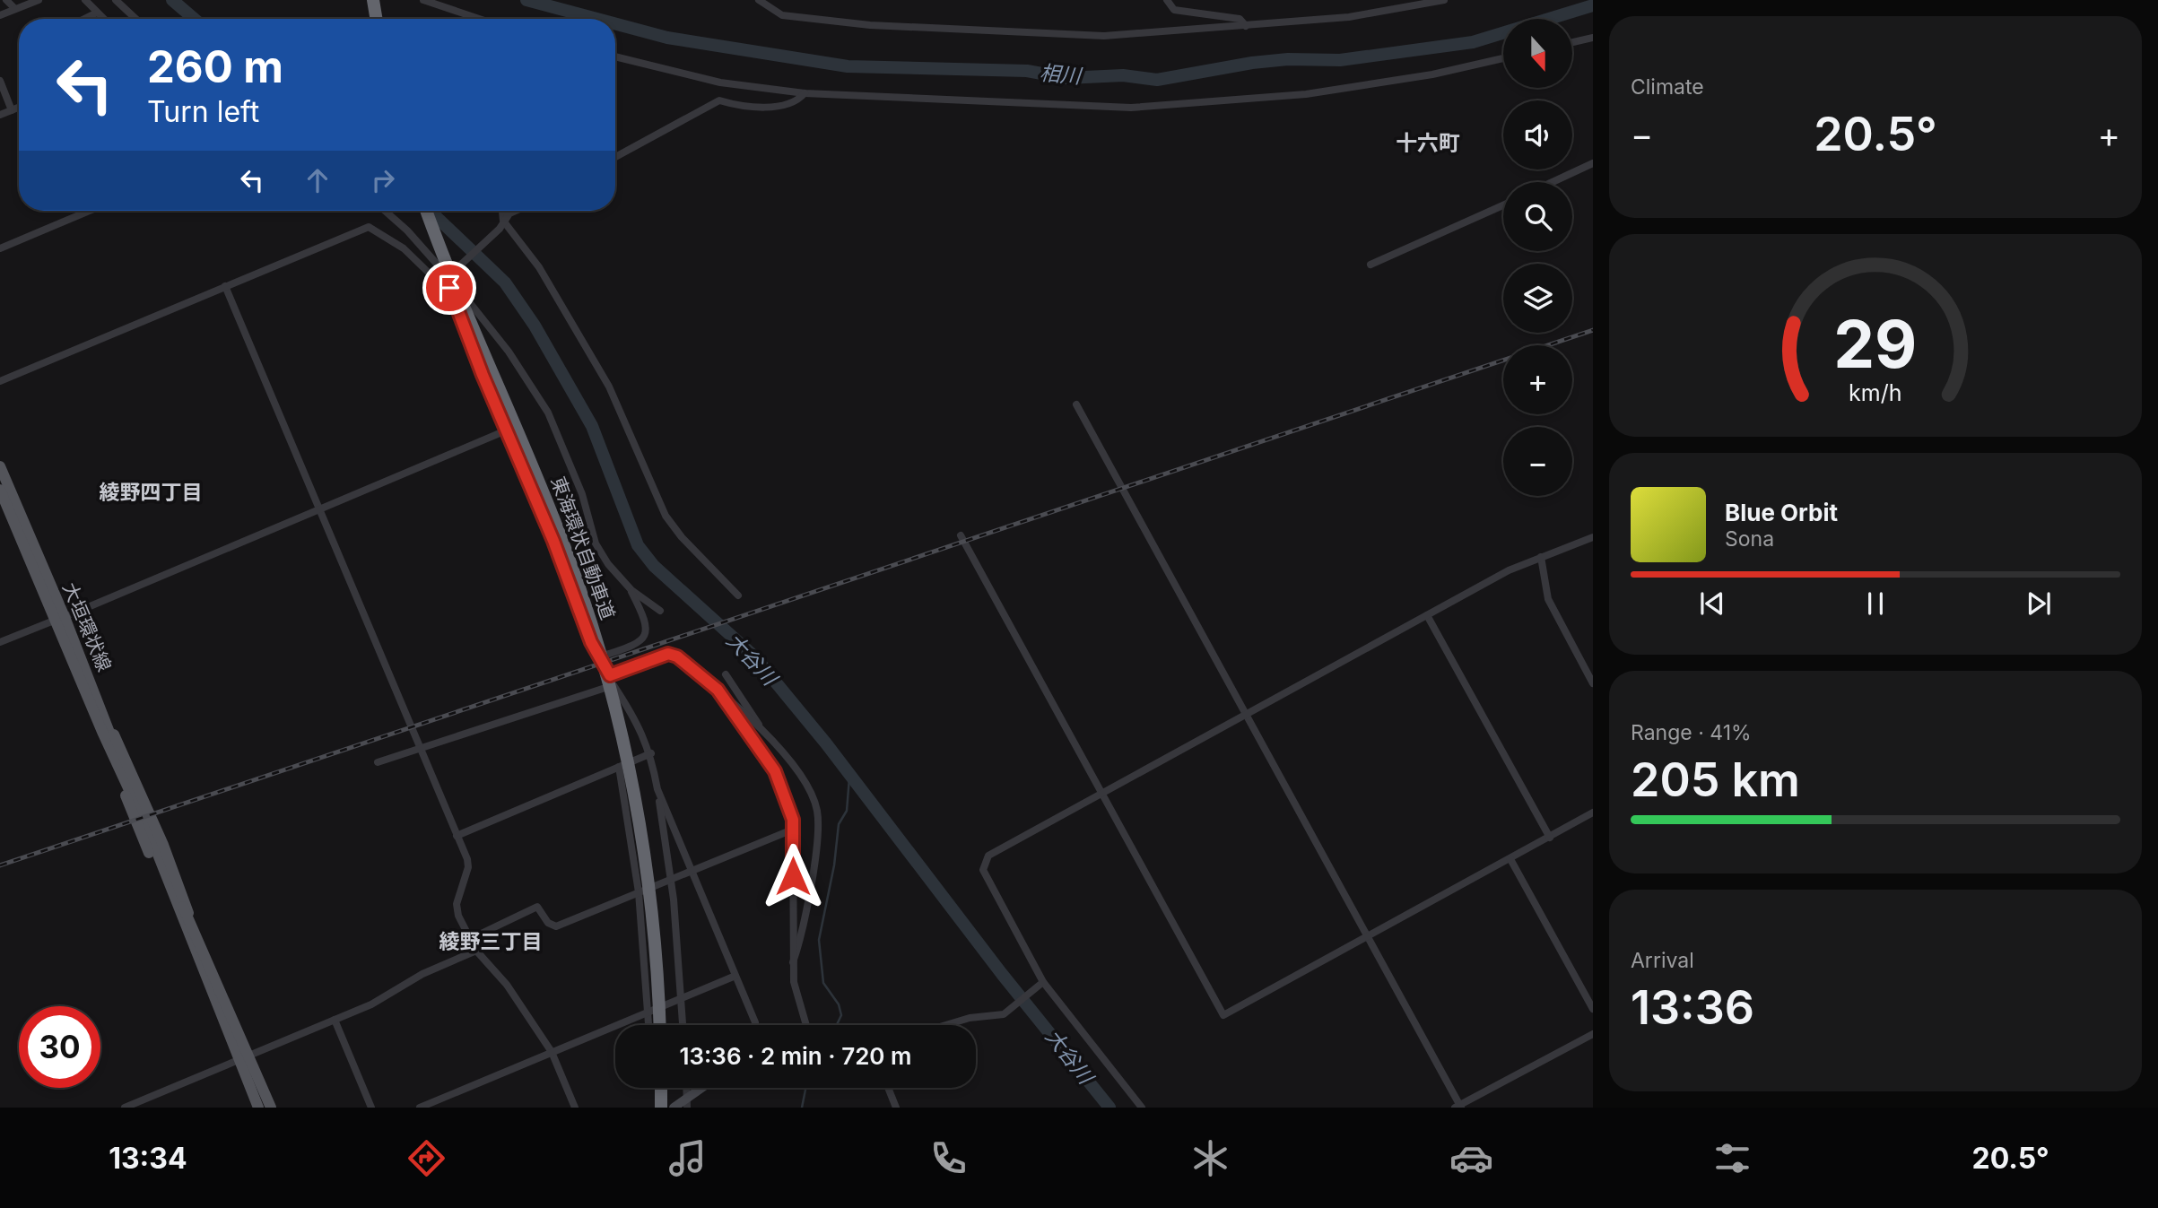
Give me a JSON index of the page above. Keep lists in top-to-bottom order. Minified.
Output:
{"streets":{"highway":["東海環状自動車道"],"main road":["大垣環状線"]},"districts":["十六町","綾野四丁目","綾野三丁目"],"water":["相川","大谷川"],"north":"bottom","page":{"tile":["Climate",["Range · 41%","205 km"],["Arrival","13:36"]],"map_buttons":["+","−"],"turn":["260 m","Turn left"],"heat":["−","20.5°","+"],"song":["Blue Orbit","Sona"],"limit":"30","trip":"13:36 · 2 min · 720 m","tabs":["13:34","20.5°"],"gauge":["29","km/h"]}}
